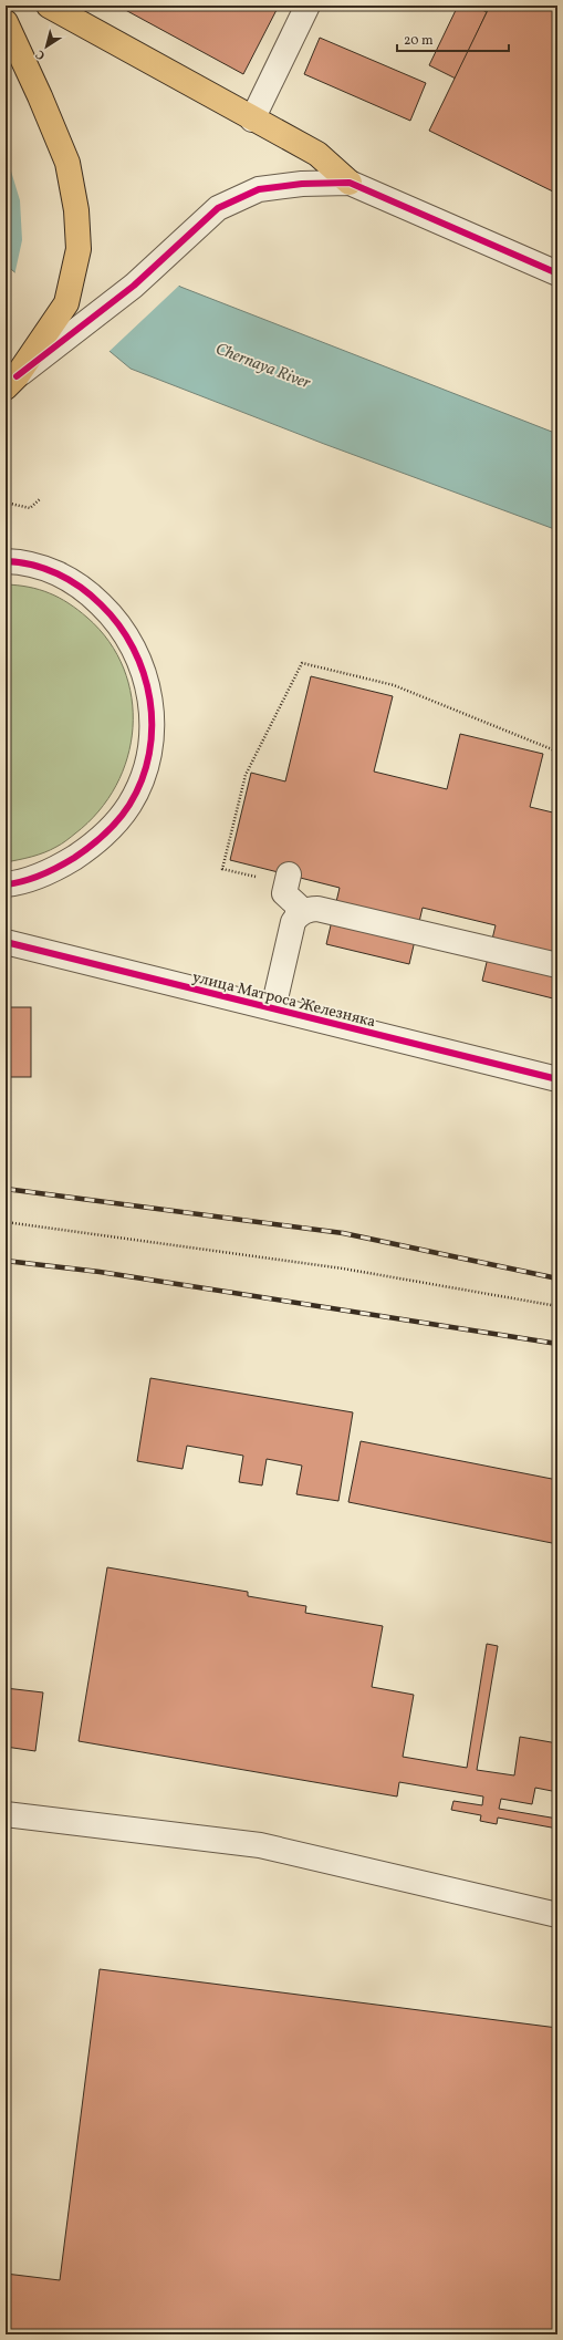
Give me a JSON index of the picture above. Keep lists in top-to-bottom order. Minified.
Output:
{"streets":{"street":["улица Матроса Железняка"]},"water":["Chernaya River"],"scale_bar":"20 m","north":"bottom left"}
